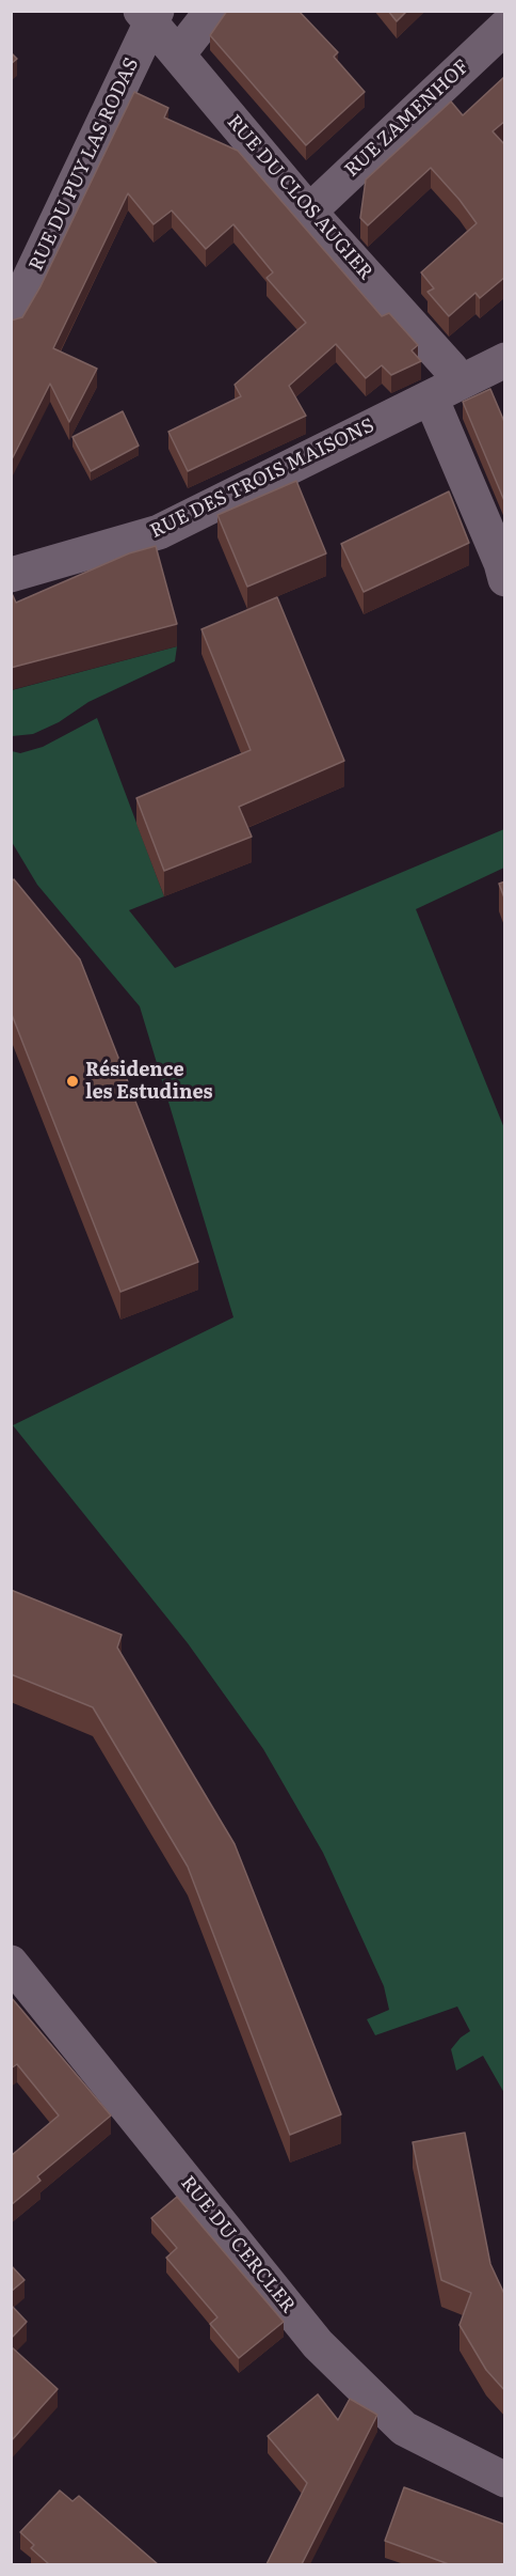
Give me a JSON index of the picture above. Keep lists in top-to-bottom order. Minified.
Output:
{"streets":{"street":["RUE ZAMENHOF","RUE DU PUY LAS RODAS","RUE DU CLOS AUGIER","RUE DES TROIS MAISONS","RUE DU CERCLER"]},"crossings":[["RUE ZAMENHOF","RUE DU CLOS AUGIER"],["RUE DU PUY LAS RODAS","RUE DU CLOS AUGIER"],["RUE DU CLOS AUGIER","RUE DES TROIS MAISONS"]],"places":["Résidence les Estudines"]}
